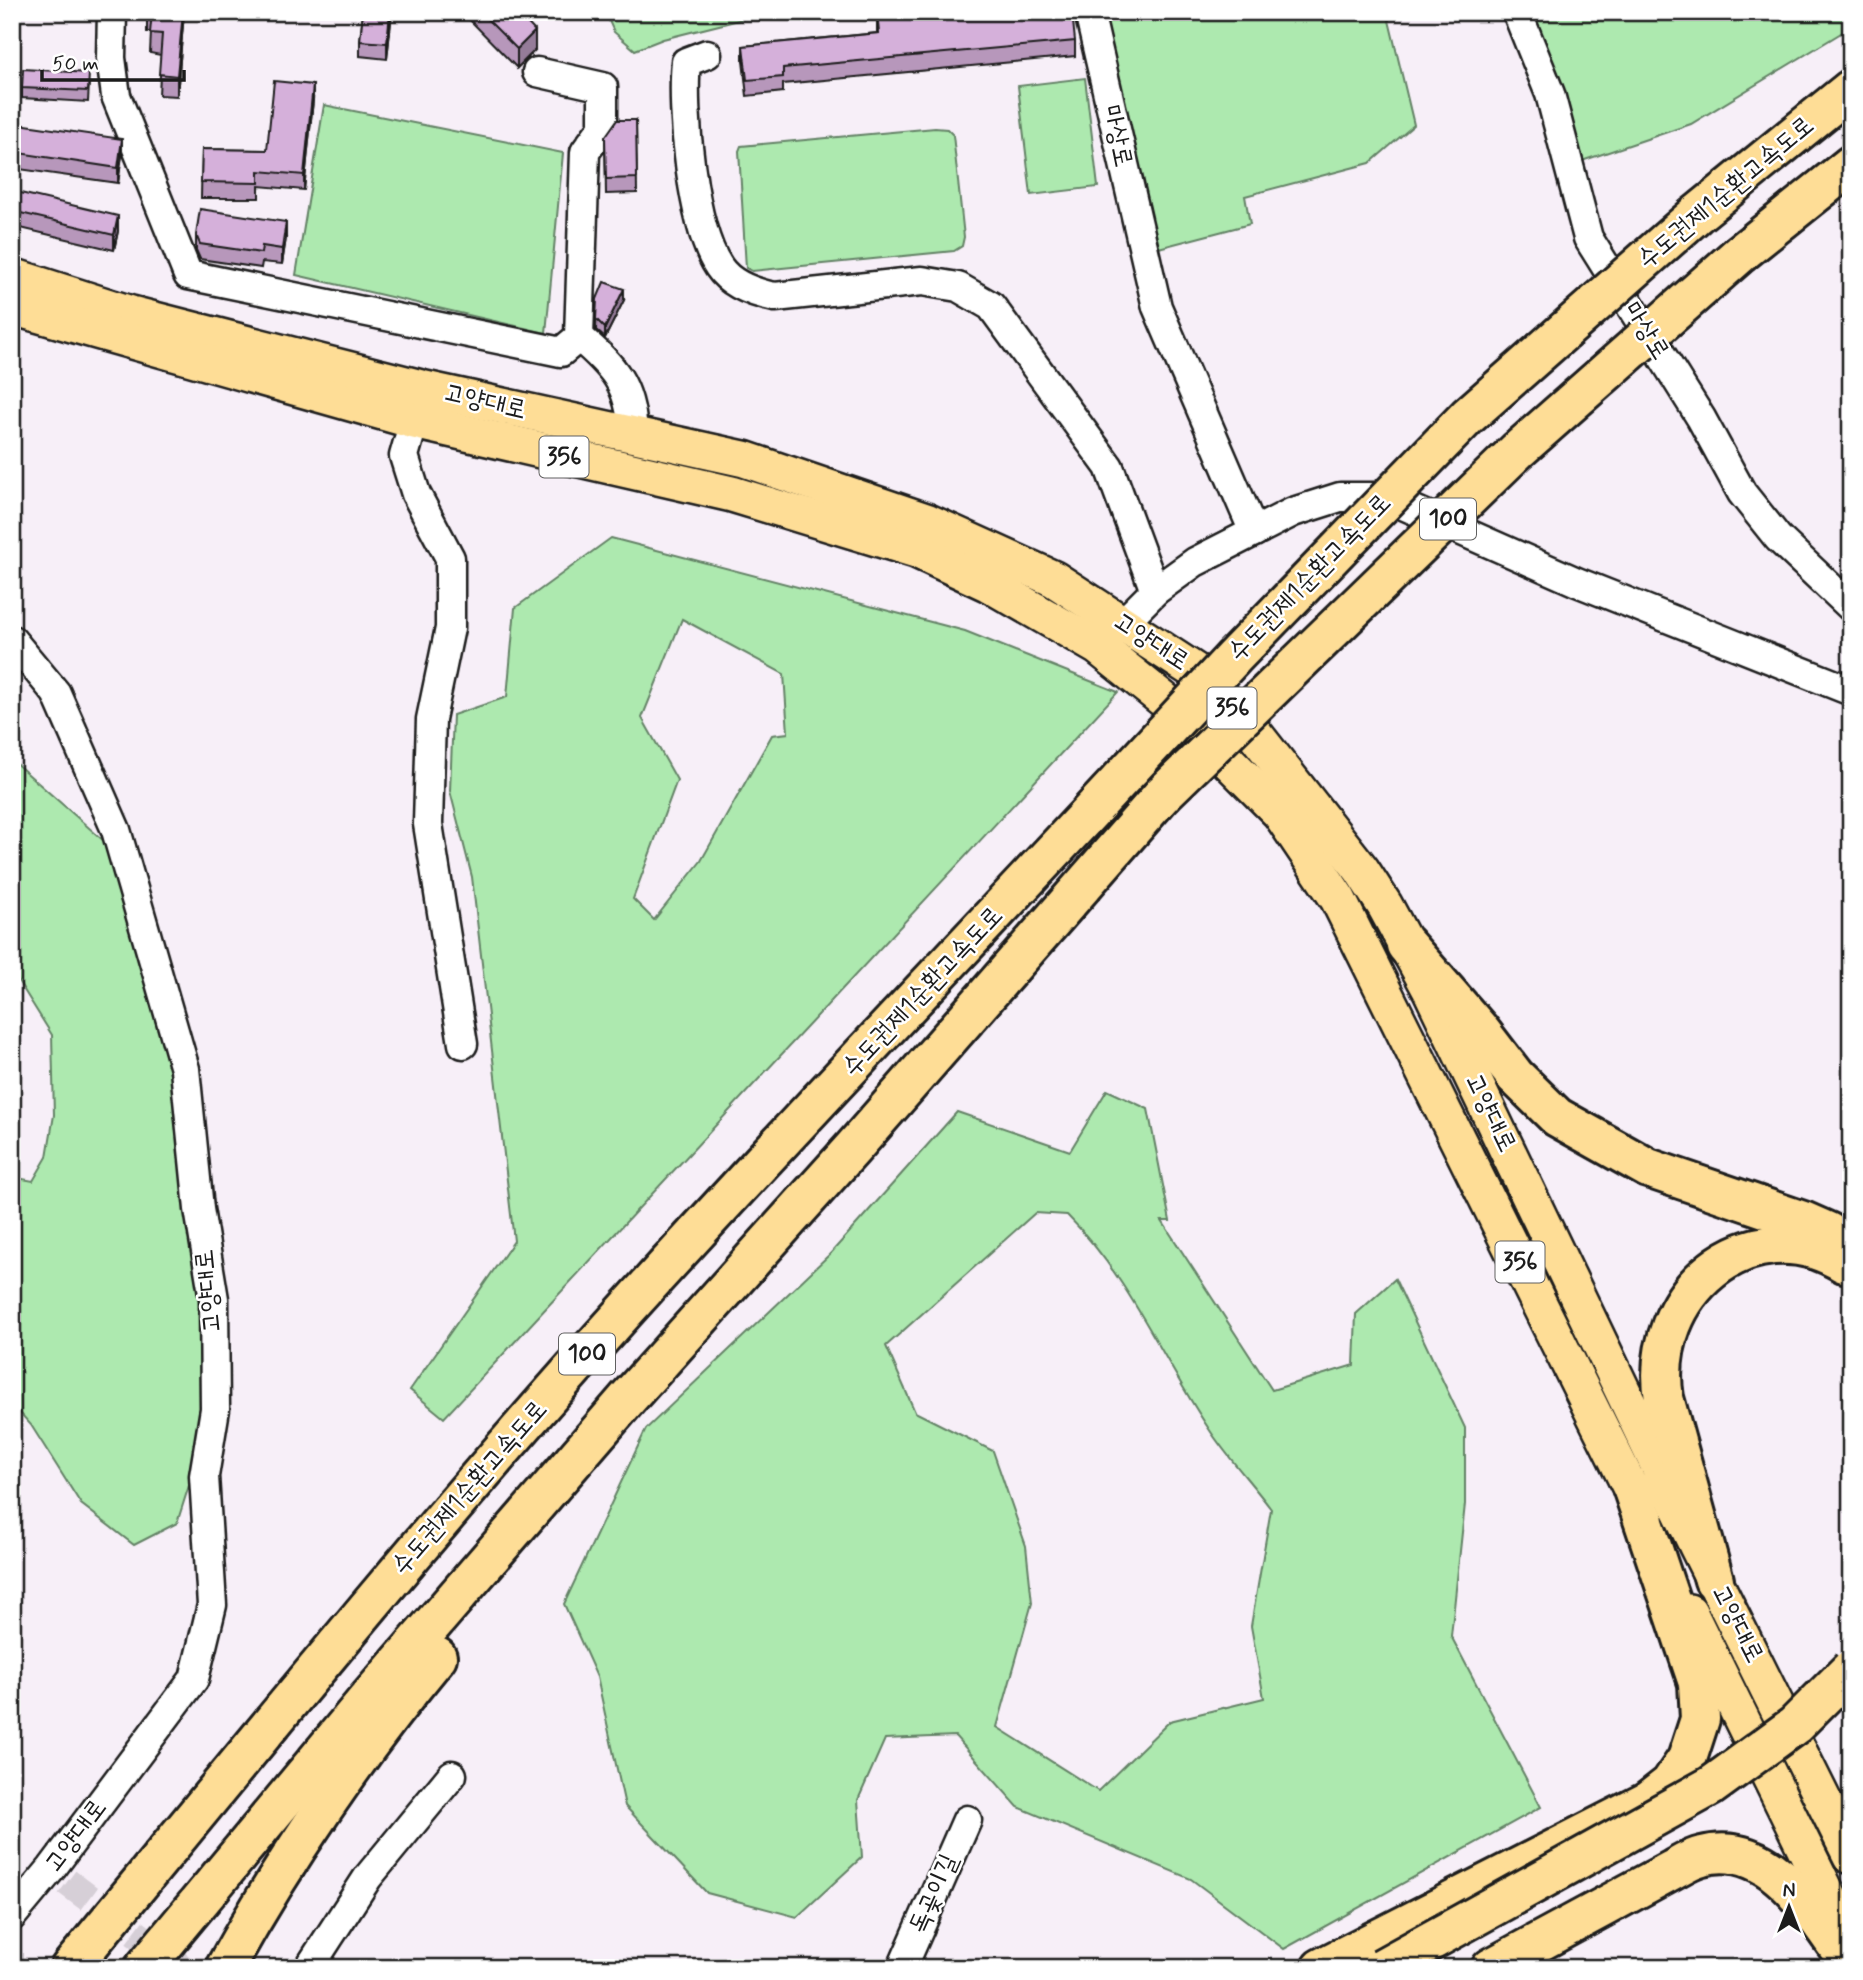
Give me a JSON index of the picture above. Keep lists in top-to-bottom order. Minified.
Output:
{"streets":{"highway":["수도권제1순환고속도로","100"],"main road":["고양대로","356"],"street":["마상로","독곶이길"]},"scale_bar":"50 m","north":"top"}
